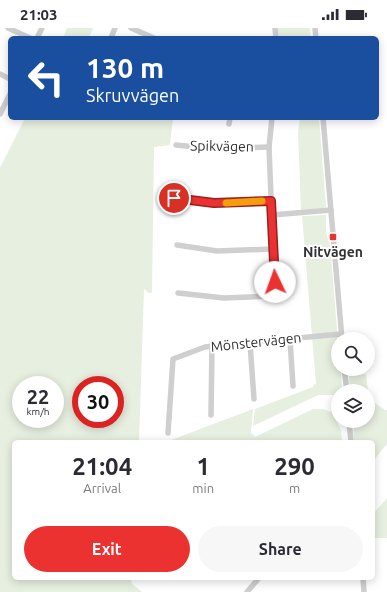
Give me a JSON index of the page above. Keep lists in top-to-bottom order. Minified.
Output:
{"streets":{"street":["Spikvägen","Mönstervägen"]},"places":{"transit":["Nitvägen"]},"page":{"status":"21:03","turn":["130 m","Skruvvägen"],"speed":"22 km/h","limit":"30","eta":["21:04","Arrival","1","min","290","m"],"buttons":["Exit","Share"]}}
